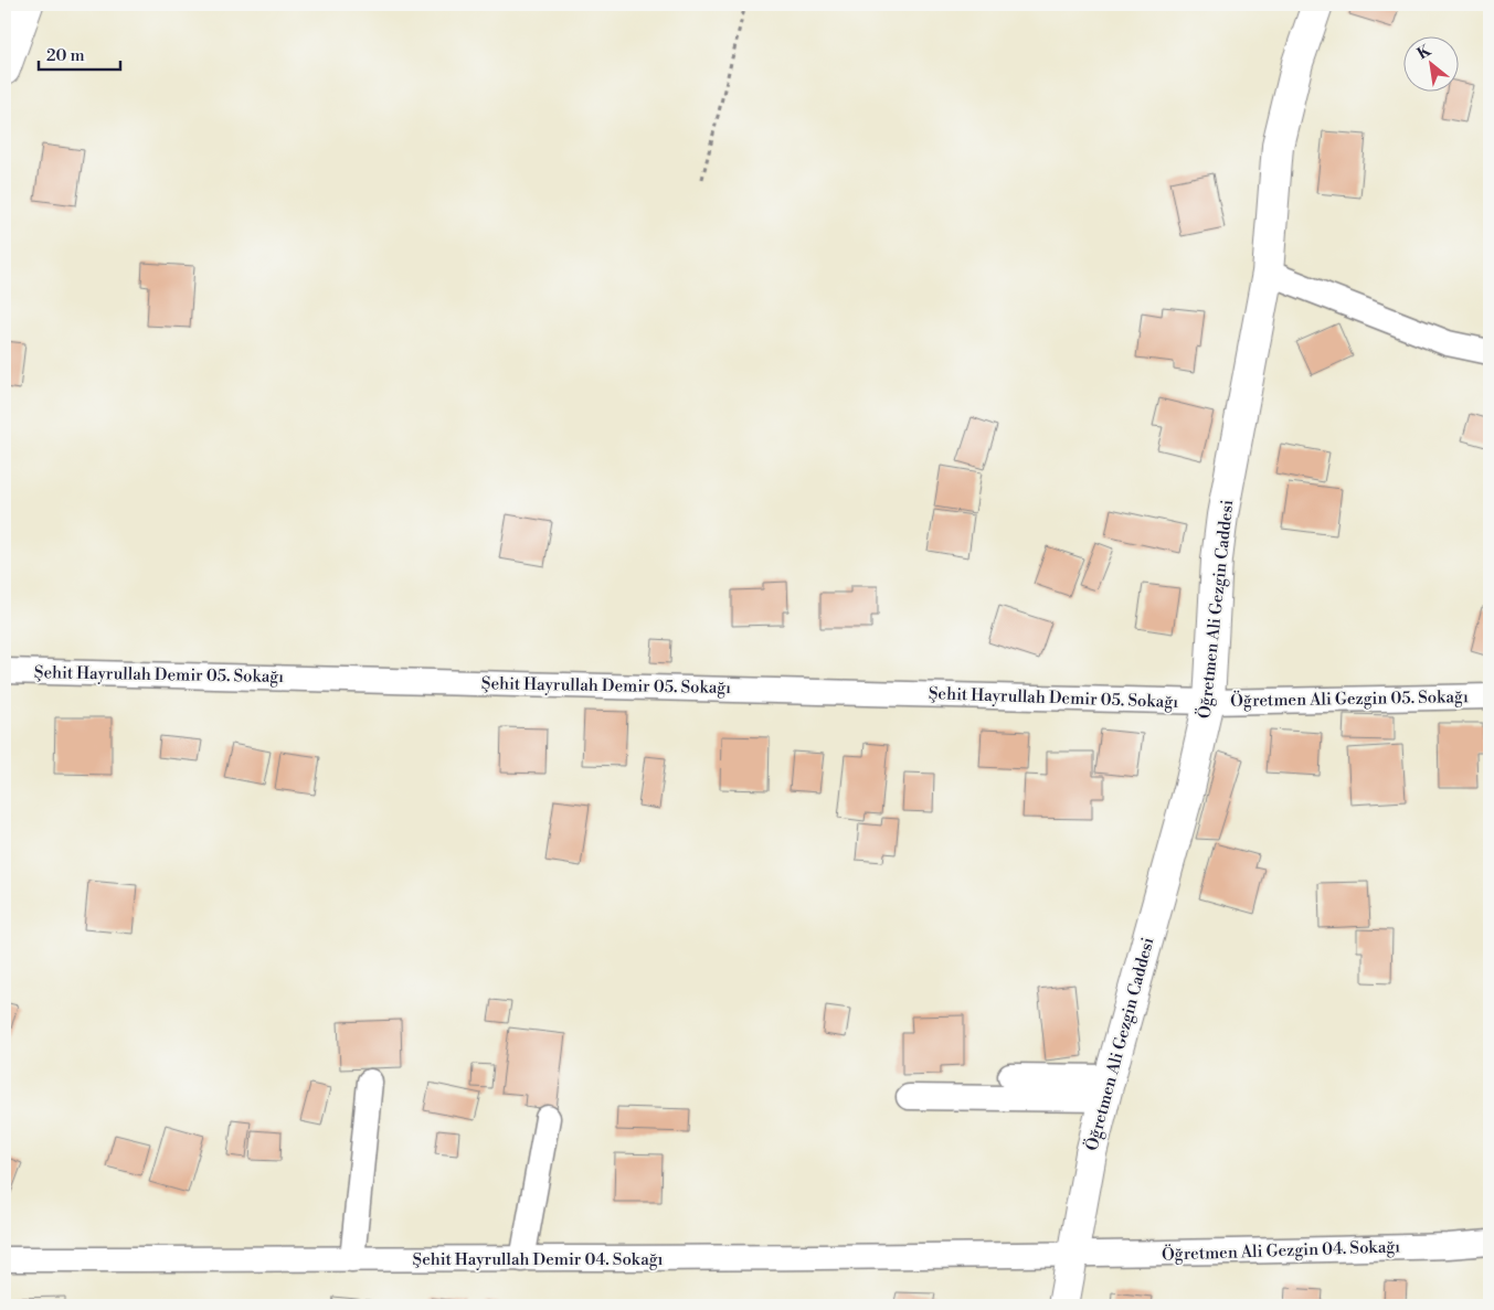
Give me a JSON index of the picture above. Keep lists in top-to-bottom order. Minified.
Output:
{"streets":{"street":["Öğretmen Ali Gezgin Caddesi","Şehit Hayrullah Demir 05. Sokağı","Öğretmen Ali Gezgin 05. Sokağı","Öğretmen Ali Gezgin 04. Sokağı","Şehit Hayrullah Demir 04. Sokağı"]},"crossings":[["Öğretmen Ali Gezgin Caddesi","Şehit Hayrullah Demir 05. Sokağı"],["Öğretmen Ali Gezgin Caddesi","Öğretmen Ali Gezgin 05. Sokağı"],["Öğretmen Ali Gezgin Caddesi","Öğretmen Ali Gezgin 04. Sokağı"],["Öğretmen Ali Gezgin Caddesi","Şehit Hayrullah Demir 04. Sokağı"],["Şehit Hayrullah Demir 05. Sokağı","Öğretmen Ali Gezgin 05. Sokağı"],["Öğretmen Ali Gezgin 04. Sokağı","Şehit Hayrullah Demir 04. Sokağı"]],"scale_bar":"20 m","north":"top left"}
